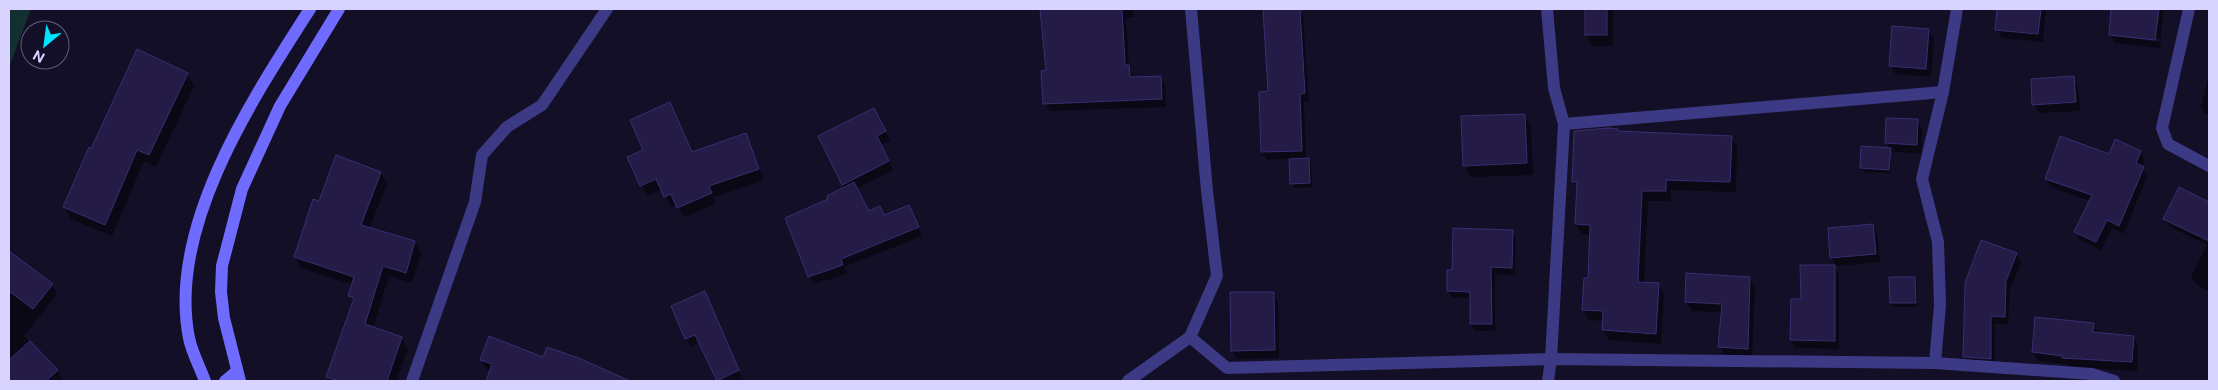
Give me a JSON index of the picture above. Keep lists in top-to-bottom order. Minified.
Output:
{"north":"bottom left"}
